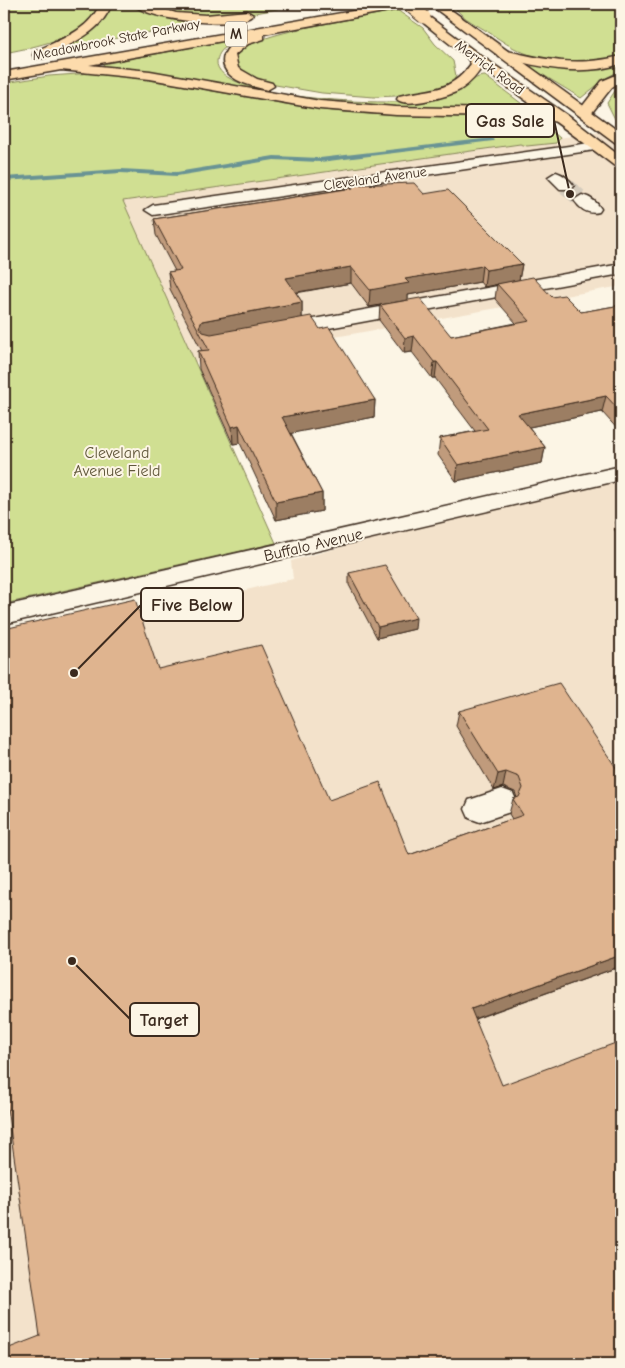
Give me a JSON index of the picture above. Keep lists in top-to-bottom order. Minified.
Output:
{"streets":{"main road":["M","Meadowbrook State Parkway","Merrick Road"],"street":["Cleveland Avenue","Buffalo Avenue"]},"crossings":[["Meadowbrook State Parkway","Merrick Road"],["Merrick Road","Cleveland Avenue"]],"parks":["Cleveland Avenue Field"],"places":["Gas Sale","Five Below","Target"]}
